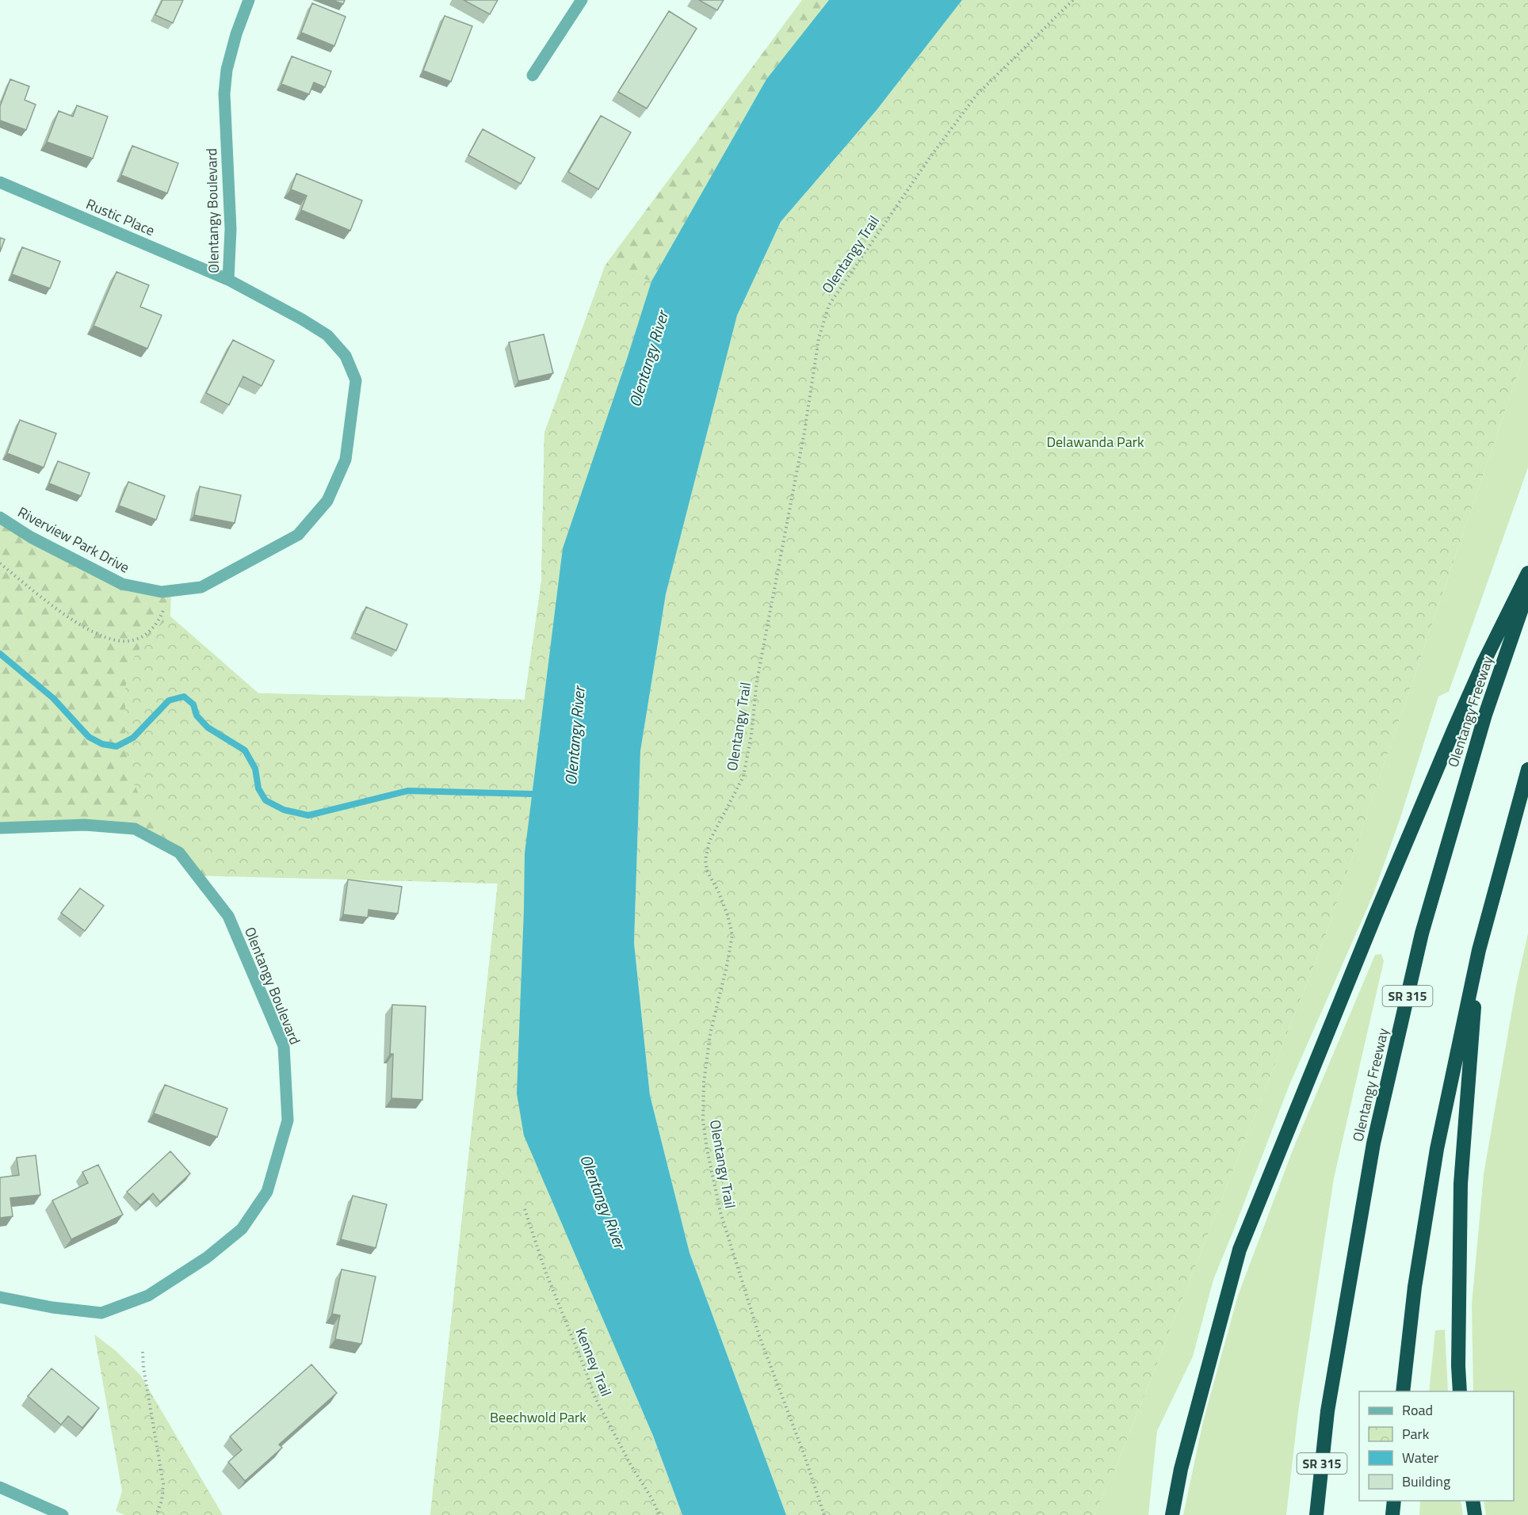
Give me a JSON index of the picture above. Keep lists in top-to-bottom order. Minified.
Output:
{"streets":{"highway":["Olentangy Freeway","SR 315"],"street":["Olentangy Boulevard","Rustic Place","Riverview Park Drive"],"path":["Olentangy Trail","Kenney Trail"]},"crossings":[["Olentangy Boulevard","Rustic Place"],["Olentangy Boulevard","Riverview Park Drive"]],"water":["Olentangy River"],"parks":["Delawanda Park","Beechwold Park"],"legend":["Road","Park","Water","Building"]}
